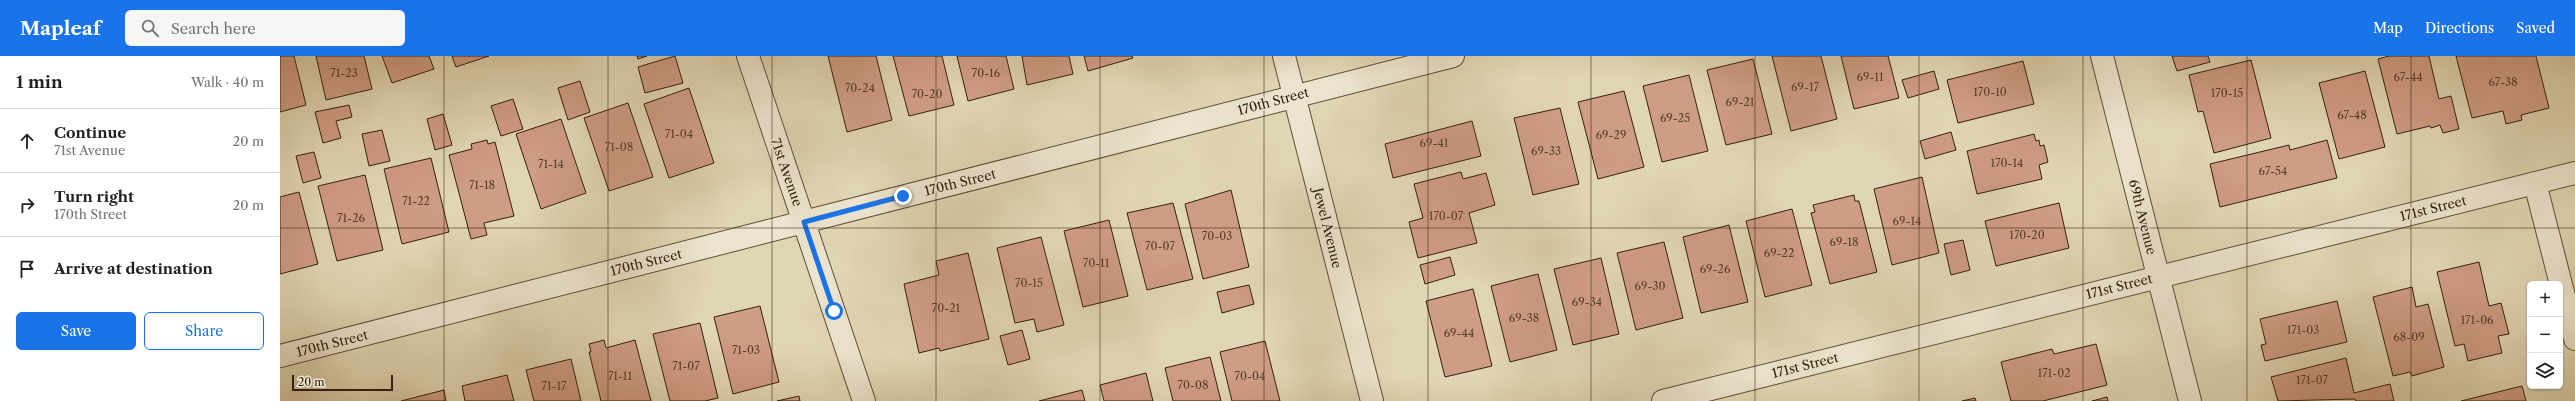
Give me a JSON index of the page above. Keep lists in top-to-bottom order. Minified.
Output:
{"streets":{"street":["170th Street","71st Avenue","171st Street","69th Avenue","Jewel Avenue"]},"crossings":[["170th Street","71st Avenue"],["170th Street","Jewel Avenue"],["171st Street","69th Avenue"]],"house_numbers":["71-23","70-16","69-11","67-44","67-38","69-17","70-24","170-10","170-15","70-20","69-21","67-48","69-25","71-04","69-29","69-41","71-08","69-33","170-14","71-14","67-54","71-18","71-22","170-07","71-26","69-14","170-20","70-03","69-18","70-07","69-22","70-11","69-26","70-15","69-30","69-34","70-21","69-38","171-06","171-03","69-44","68-09","71-03","71-07","171-02","71-11","70-04","171-07","70-08","71-17"],"scale_bar":"20 m","page":{"header":"Mapleaf","search":"Search here","nav":["Map","Directions","Saved"],"heading":["1 min","Walk · 40 m"],"list":[["Continue","71st Avenue","20 m"],["Turn right","170th Street","20 m"],"Arrive at destination"],"map_buttons":["+","−"],"buttons":["Save","Share"],"scale":"20 m"}}
